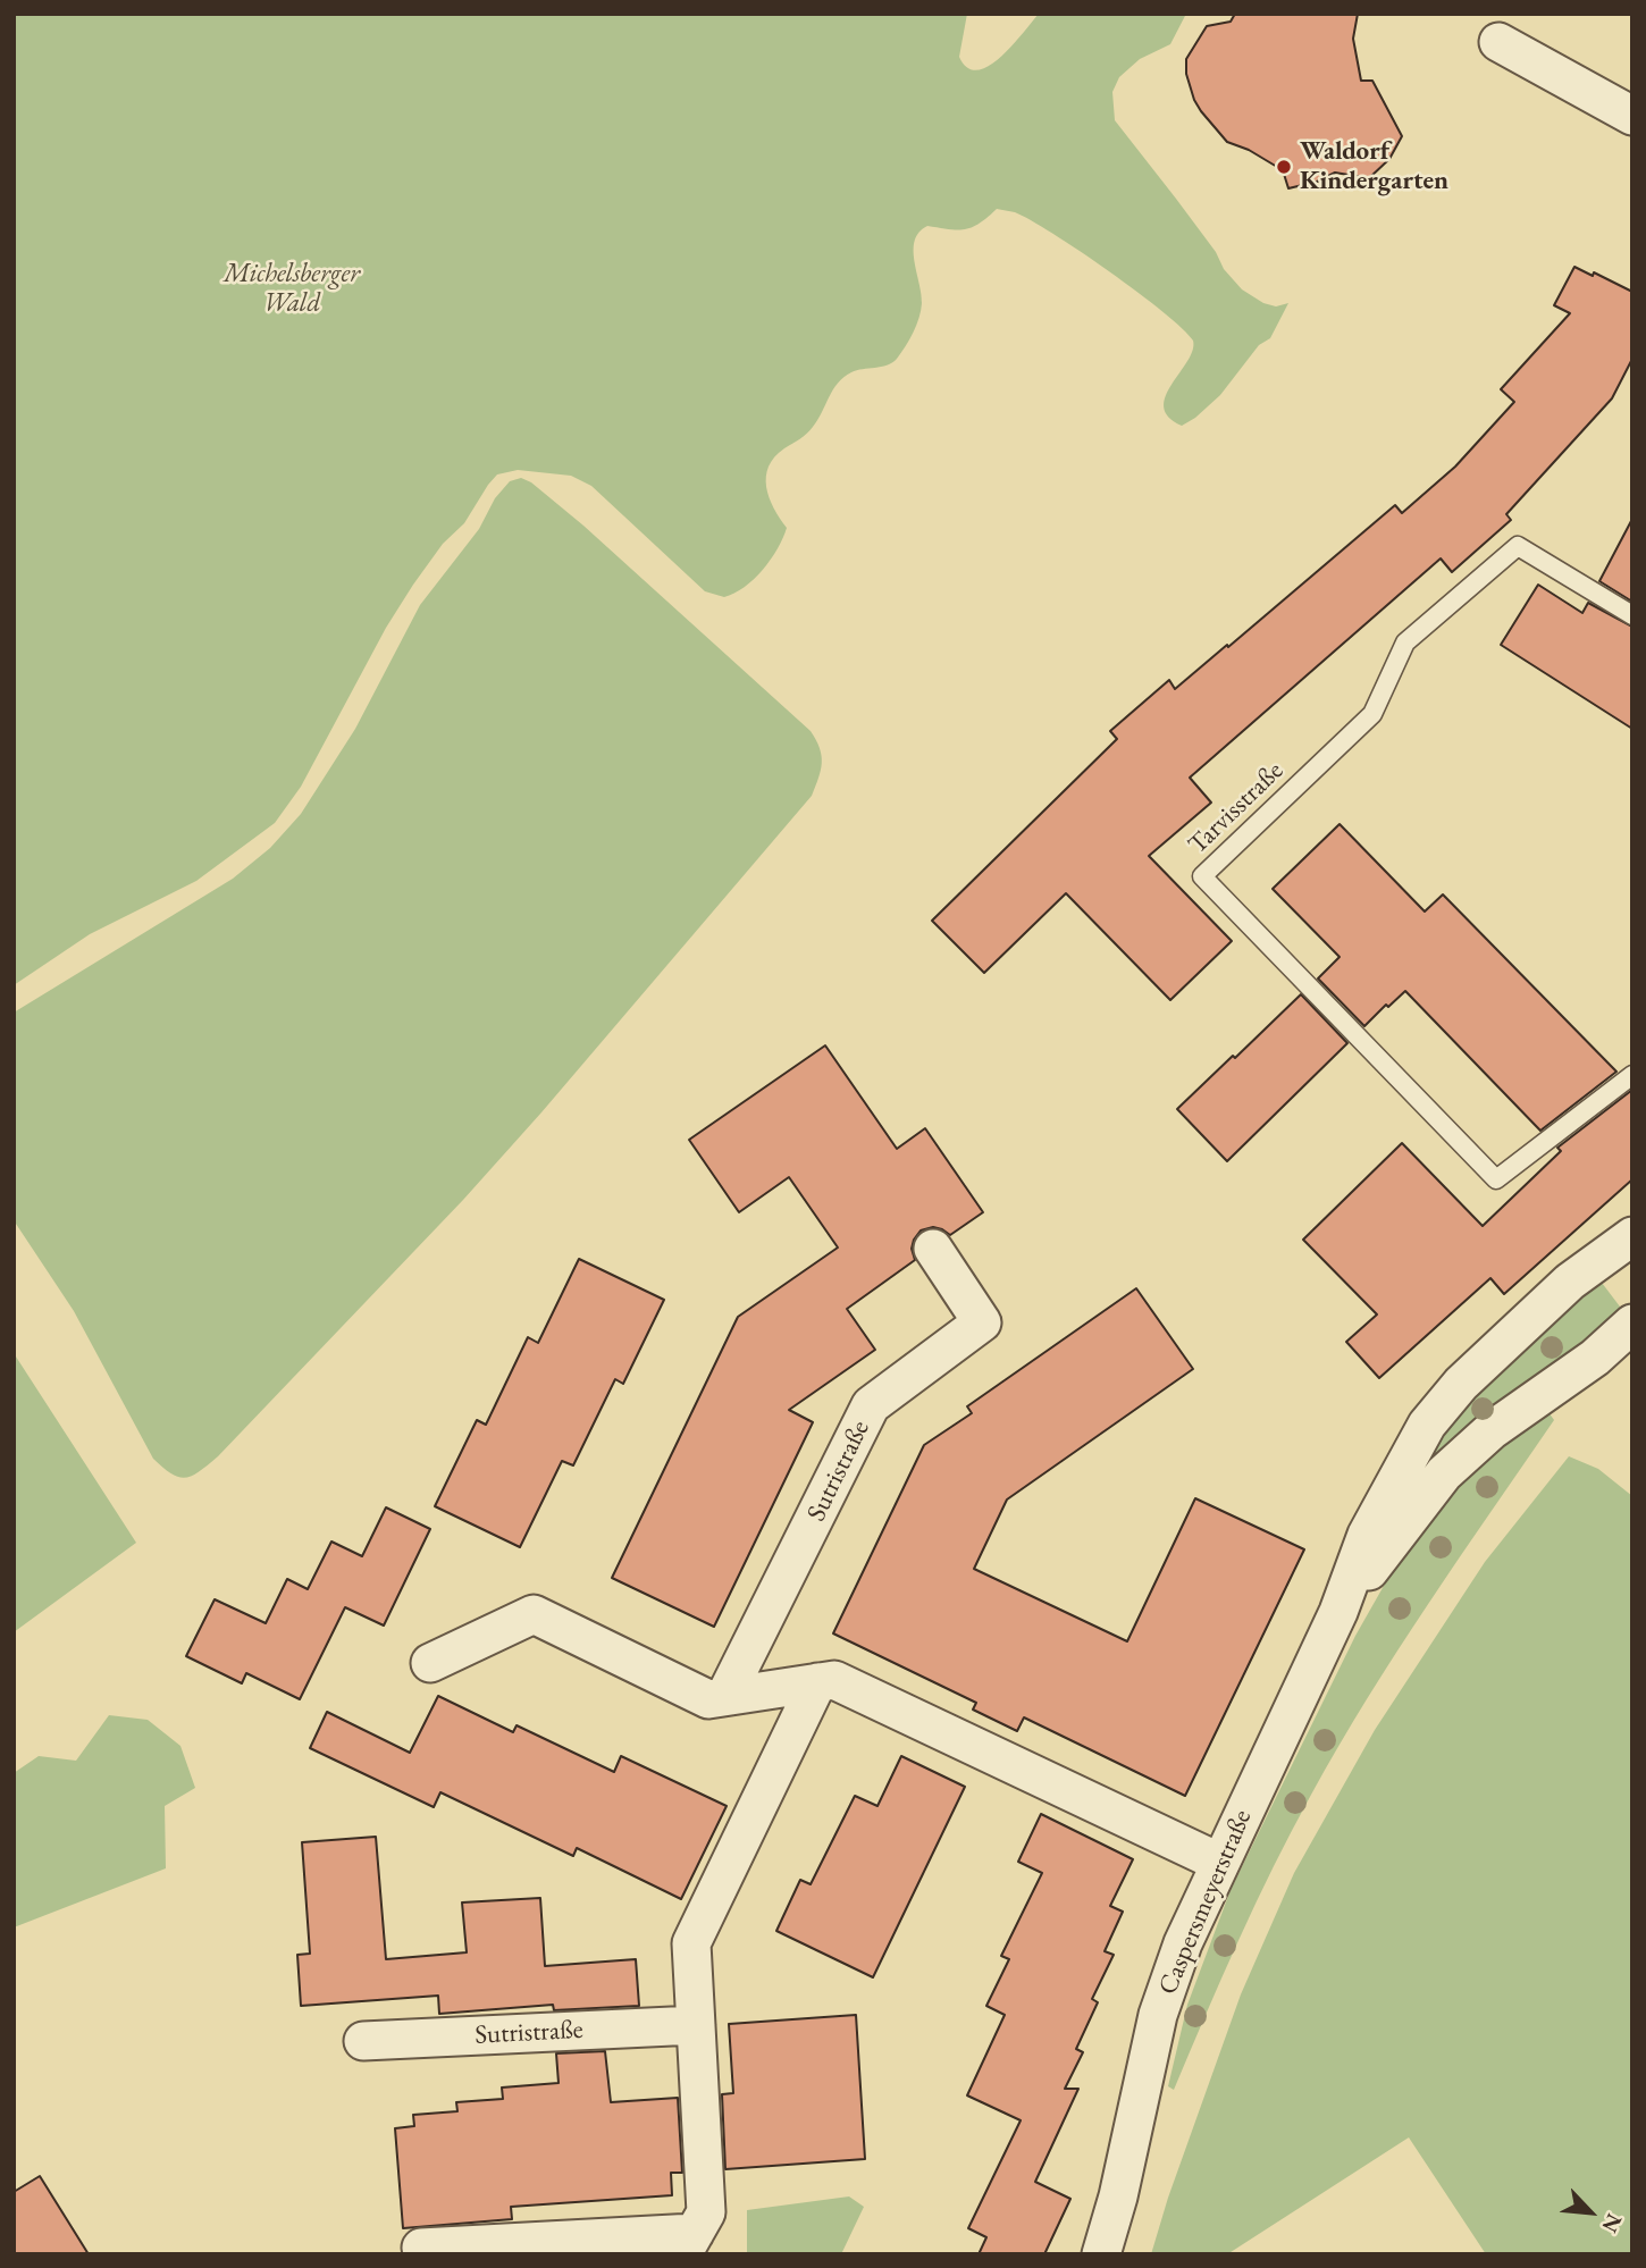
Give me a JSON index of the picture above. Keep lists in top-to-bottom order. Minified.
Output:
{"streets":{"street":["Sutristraße","Caspersmeyerstraße"],"lane":["Tarvisstraße"]},"parks":["Michelsberger Wald"],"places":["Waldorf Kindergarten"],"north":"bottom right"}
